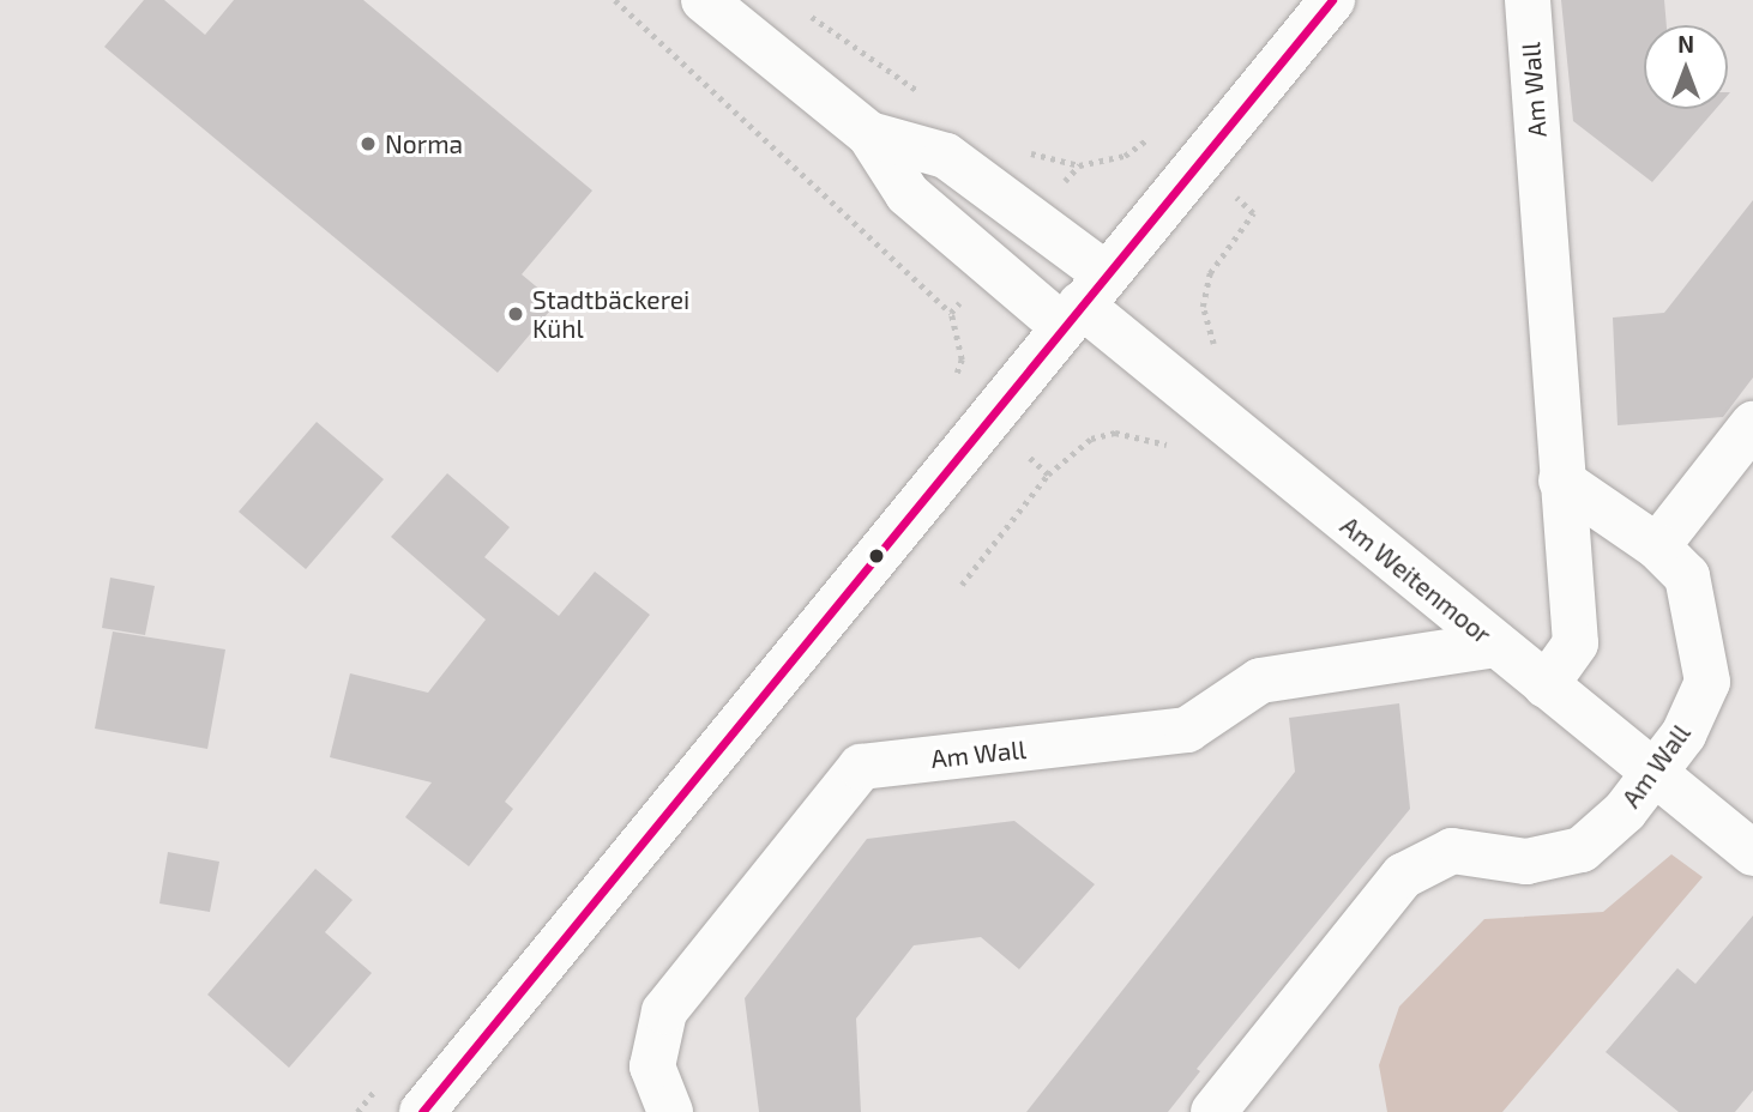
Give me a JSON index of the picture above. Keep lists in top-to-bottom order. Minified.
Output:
{"streets":{"street":["Am Wall","Am Weitenmoor"]},"crossings":[["Am Wall","Am Weitenmoor"]],"places":["Norma","Stadtbäckerei Kühl"],"north":"top"}
